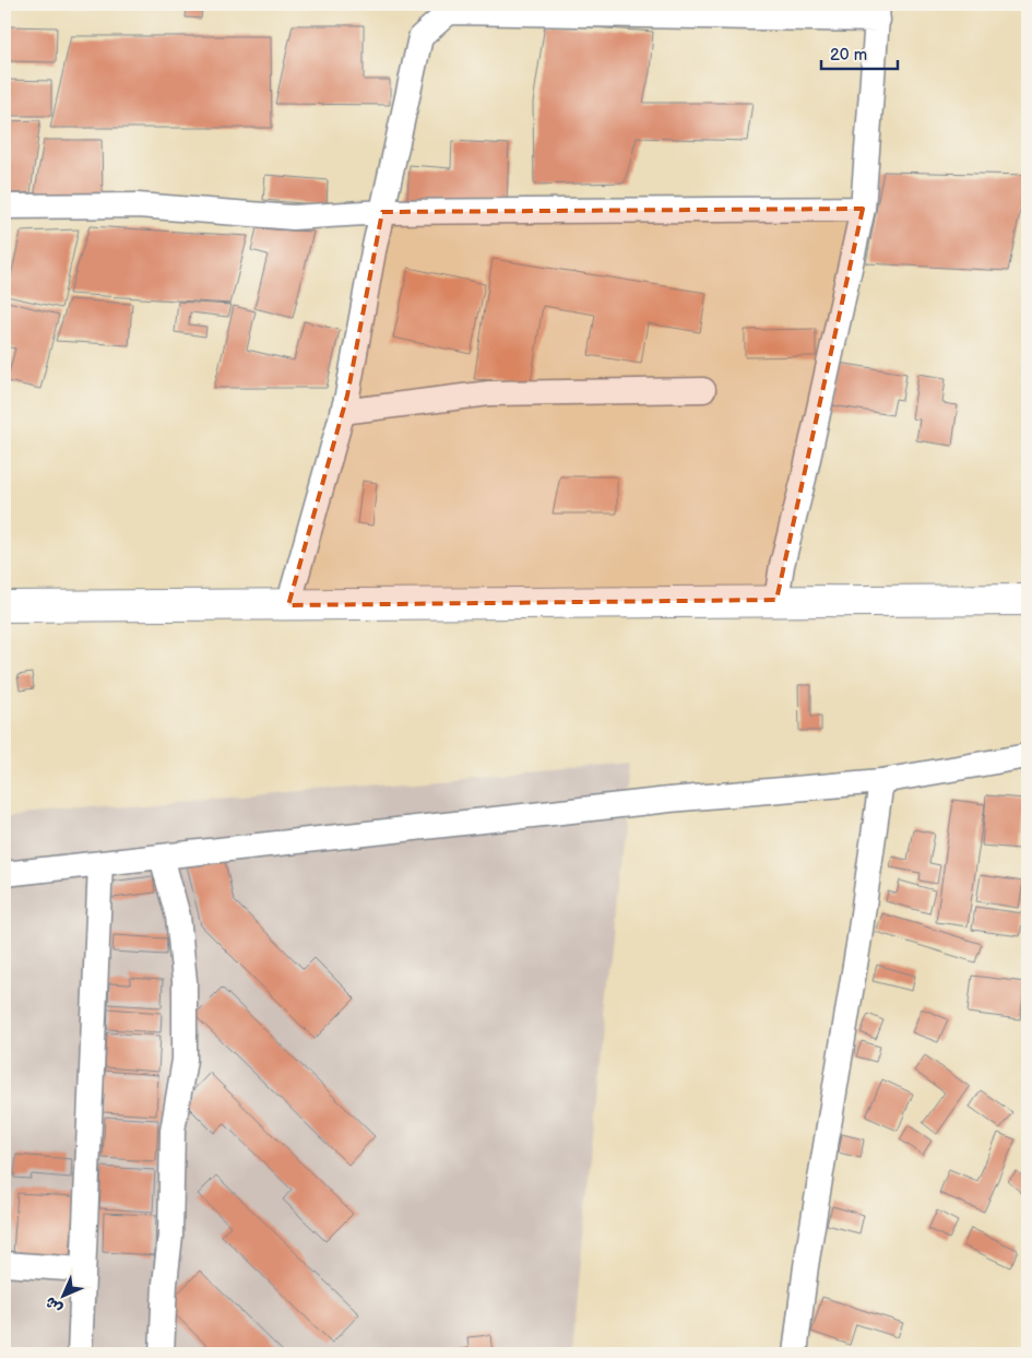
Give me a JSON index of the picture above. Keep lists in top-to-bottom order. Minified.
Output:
{"scale_bar":"20 m","north":"bottom left"}
